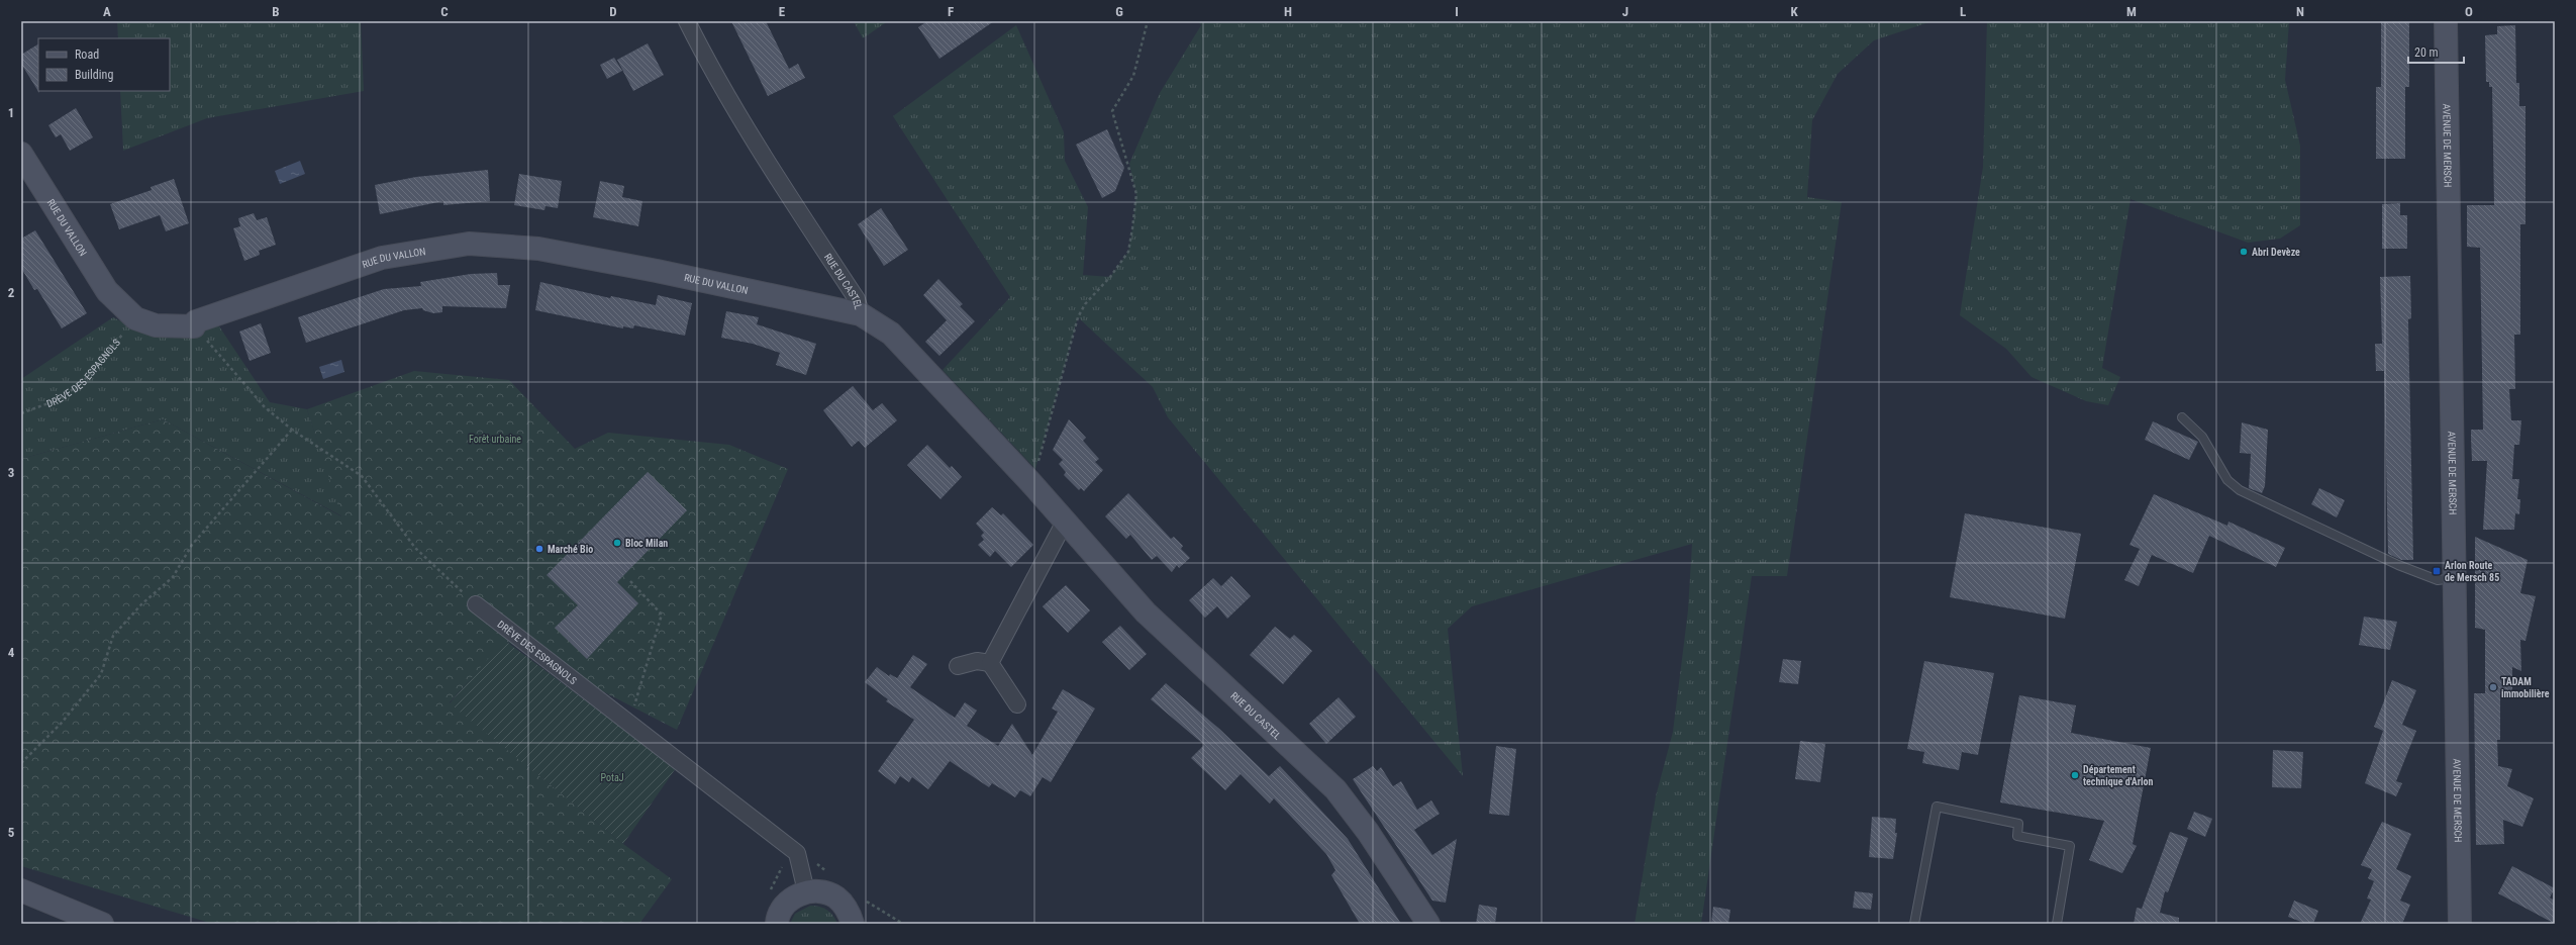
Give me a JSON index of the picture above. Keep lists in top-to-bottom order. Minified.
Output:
{"streets":{"street":["AVENUE DE MERSCH","RUE DU VALLON","RUE DU CASTEL","DRÈVE DES ESPAGNOLS"]},"crossings":[["RUE DU VALLON","RUE DU CASTEL"],["RUE DU VALLON","DRÈVE DES ESPAGNOLS"]],"parks":["Forêt urbaine","PotaJ"],"places":{"other":["Abri Devèze","Bloc Milan","Marché Bio","TADAM immobilière","Département technique d'Arlon"],"transit":["Arlon Route de Mersch 85"]},"legend":["Road","Building"],"scale_bar":"20 m","grid":{"columns":["A","B","C","D","E","F","G","H","I","J","K","L","M","N","O"],"rows":["1","2","3","4","5"]}}
